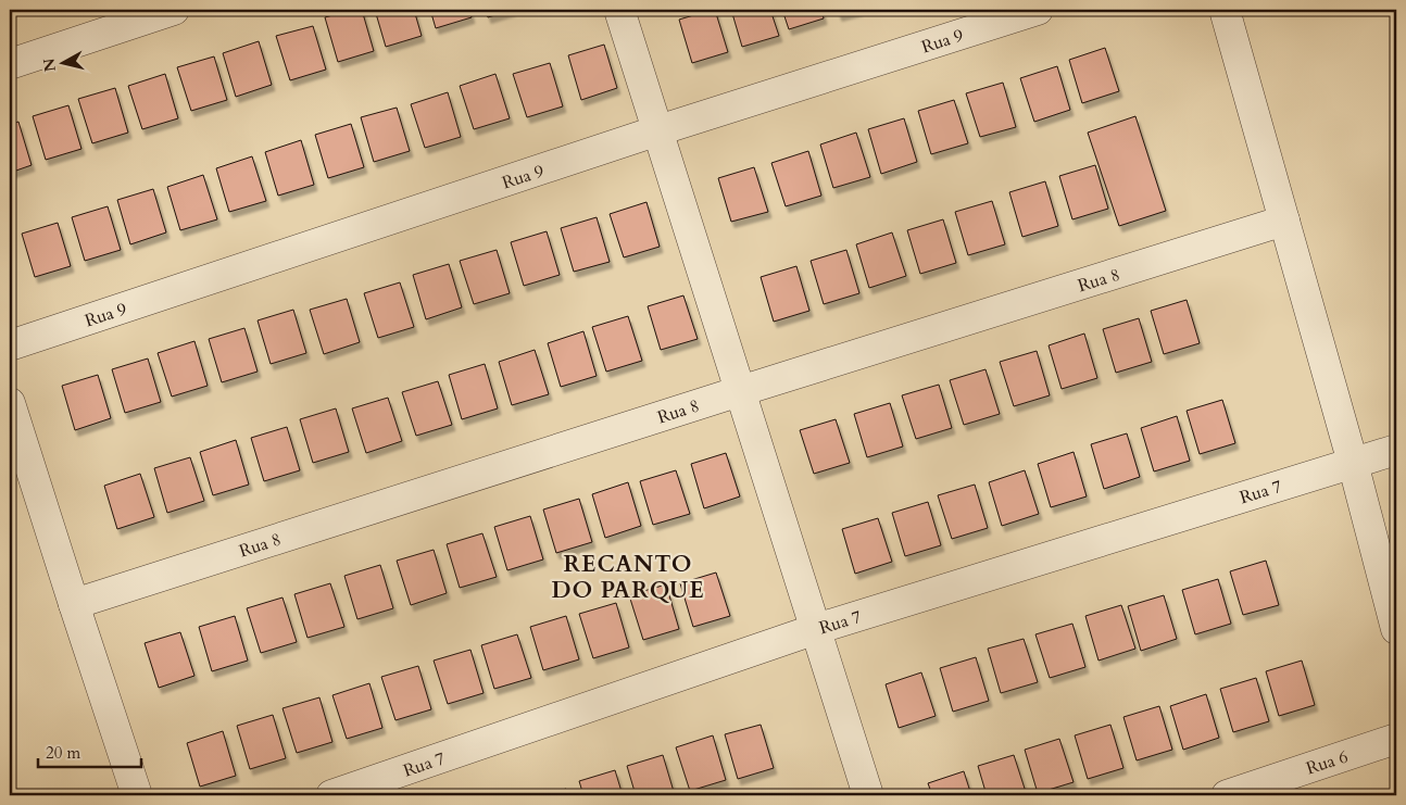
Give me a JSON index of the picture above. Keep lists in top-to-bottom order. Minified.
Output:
{"streets":{"street":["Rua 9","Rua 8","Rua 7","Rua 6"]},"districts":["RECANTO DO PARQUE"],"scale_bar":"20 m","north":"left"}
